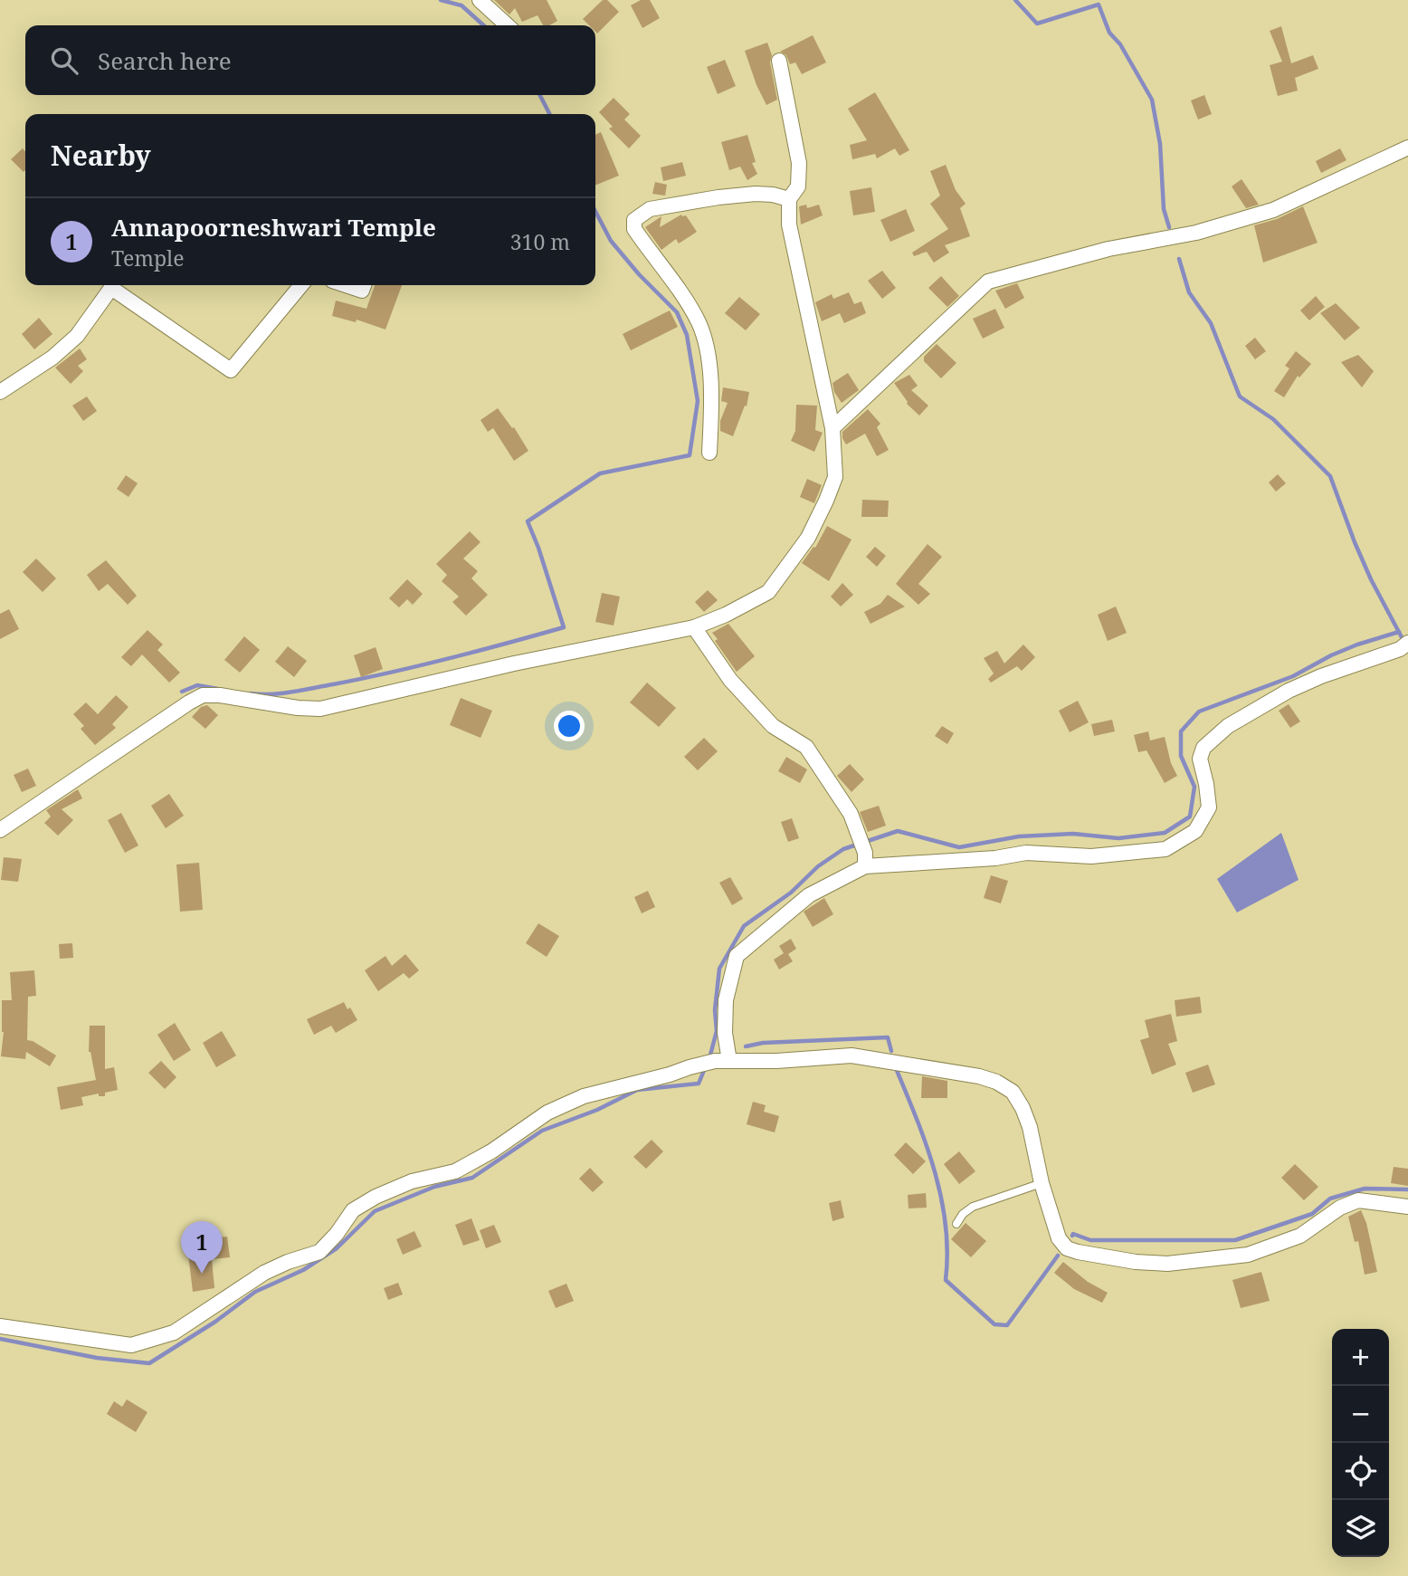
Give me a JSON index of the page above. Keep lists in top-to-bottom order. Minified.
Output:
{"page":{"search":"Search here","heading":"Nearby","list":[{"mark":"1","name":"Annapoorneshwari Temple","note":"Temple","value":"310 m"}],"pins":"1","map_buttons":["+","−"]}}
